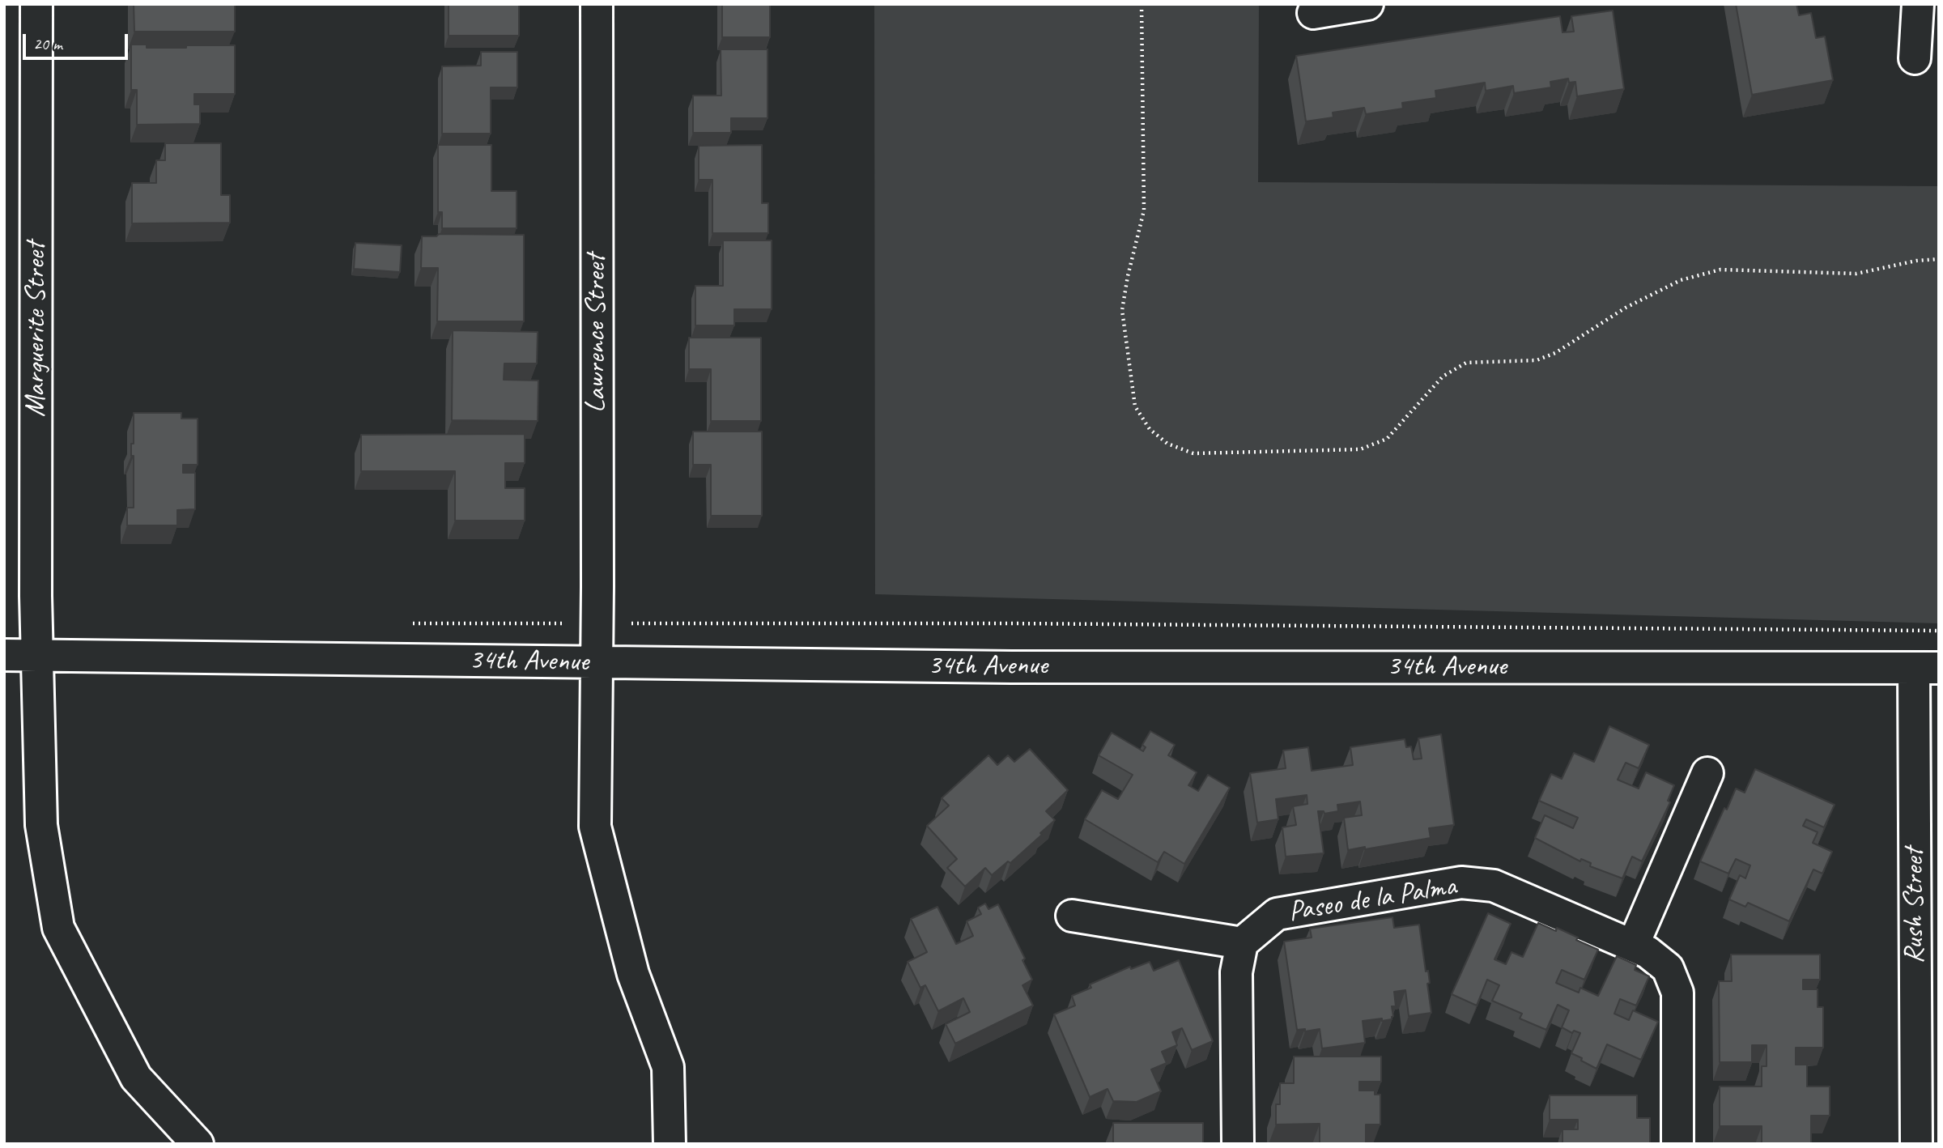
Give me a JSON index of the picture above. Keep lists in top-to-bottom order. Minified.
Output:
{"streets":{"street":["Marguerite Street","Lawrence Street","34th Avenue","Paseo de la Palma","Rush Street"]},"crossings":[["Marguerite Street","34th Avenue"],["Lawrence Street","34th Avenue"],["34th Avenue","Rush Street"]],"scale_bar":"20 m"}
